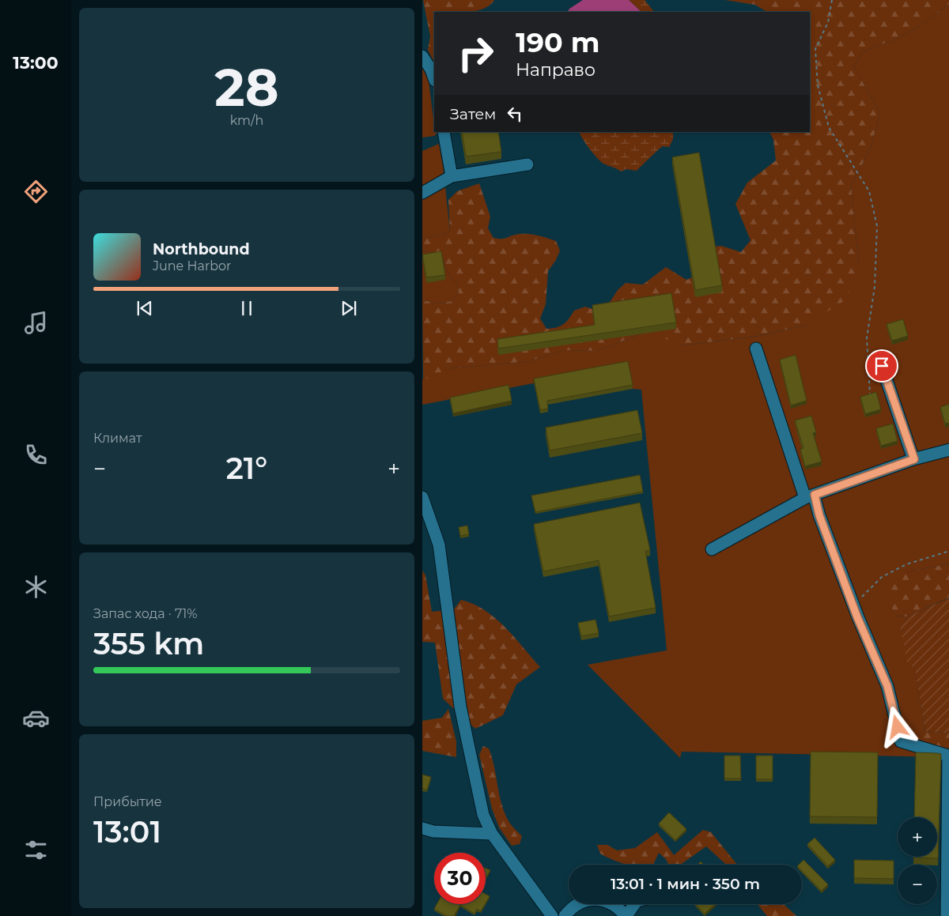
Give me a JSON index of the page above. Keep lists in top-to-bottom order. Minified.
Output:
{"page":{"tabs":"13:00","tile":[["28","km/h"],"Климат",["Запас хода · 71%","355 km"],["Прибытие","13:01"]],"turn":["190 m","Направо"],"then":"Затем","song":["Northbound","June Harbor"],"heat":["−","21°","+"],"map_buttons":["+","−"],"limit":"30","trip":"13:01 · 1 мин · 350 m"}}
